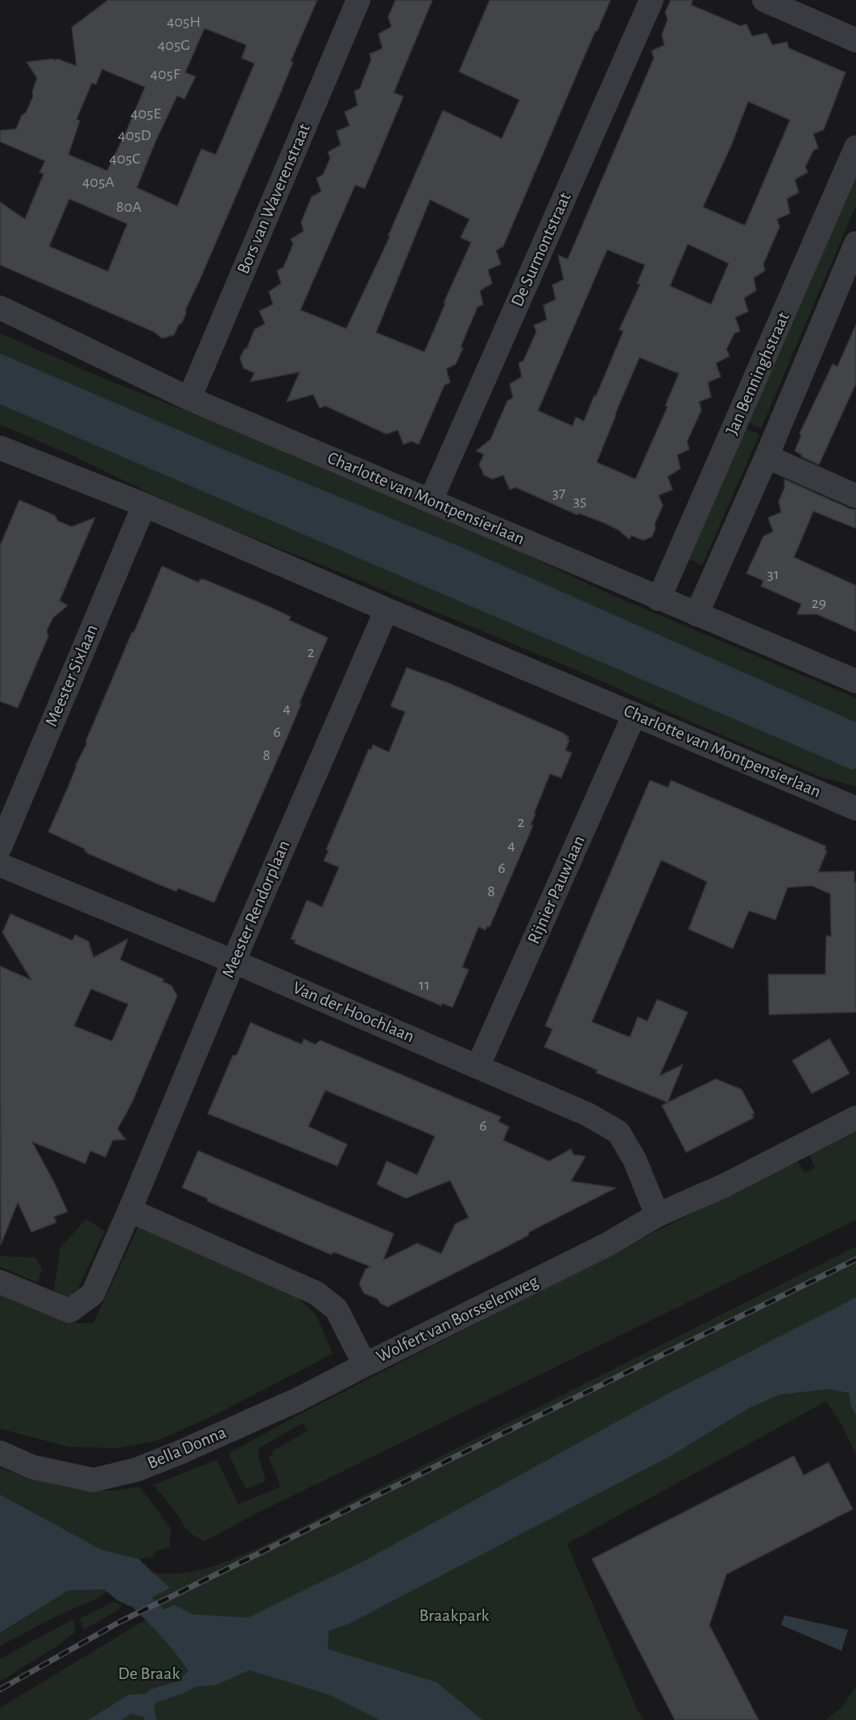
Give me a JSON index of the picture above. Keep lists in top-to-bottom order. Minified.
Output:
{"streets":{"street":["Bors van Waverenstraat","De Surmontstraat","Jan Benninghstraat","Charlotte van Montpensierlaan","Meester Sixlaan","Rijnier Pauwlaan","Meester Rendorplaan","Van der Hoochlaan","Wolfert van Borsselenweg","Bella Donna"]},"crossings":[["Bors van Waverenstraat","Charlotte van Montpensierlaan"],["De Surmontstraat","Charlotte van Montpensierlaan"],["Jan Benninghstraat","Charlotte van Montpensierlaan"],["Charlotte van Montpensierlaan","Meester Sixlaan"],["Charlotte van Montpensierlaan","Rijnier Pauwlaan"],["Charlotte van Montpensierlaan","Meester Rendorplaan"],["Rijnier Pauwlaan","Van der Hoochlaan"],["Meester Rendorplaan","Van der Hoochlaan"],["Meester Rendorplaan","Wolfert van Borsselenweg"],["Van der Hoochlaan","Wolfert van Borsselenweg"],["Wolfert van Borsselenweg","Bella Donna"]],"parks":["Braakpark","De Braak"],"house_numbers":["405H","405G","405F","405E","405D","405C","405A","80A","37","35","31","29","2","4","6","8","2","4","6","8","11","6"]}
